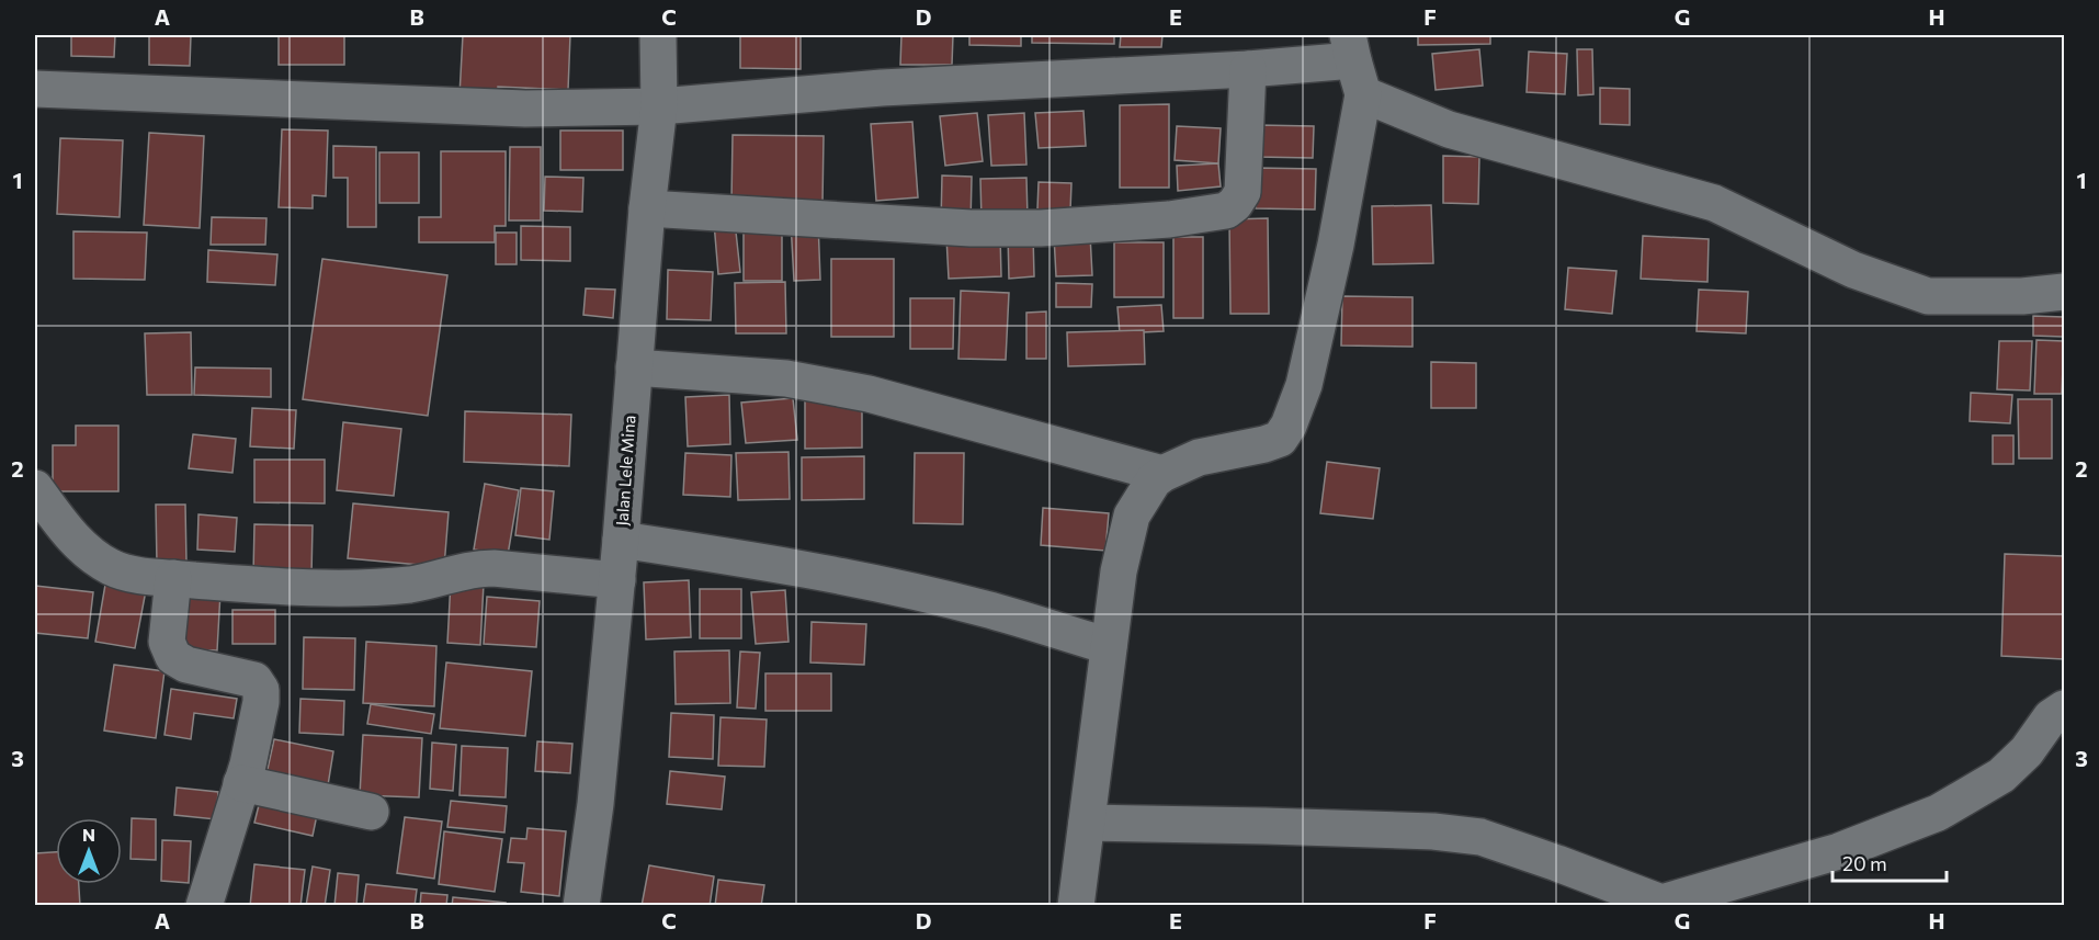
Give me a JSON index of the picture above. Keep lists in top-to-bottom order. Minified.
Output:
{"streets":{"street":["Jalan Lele Mina"]},"scale_bar":"20 m","north":"top","grid":{"columns":["A","B","C","D","E","F","G","H"],"rows":["1","2","3"]}}
